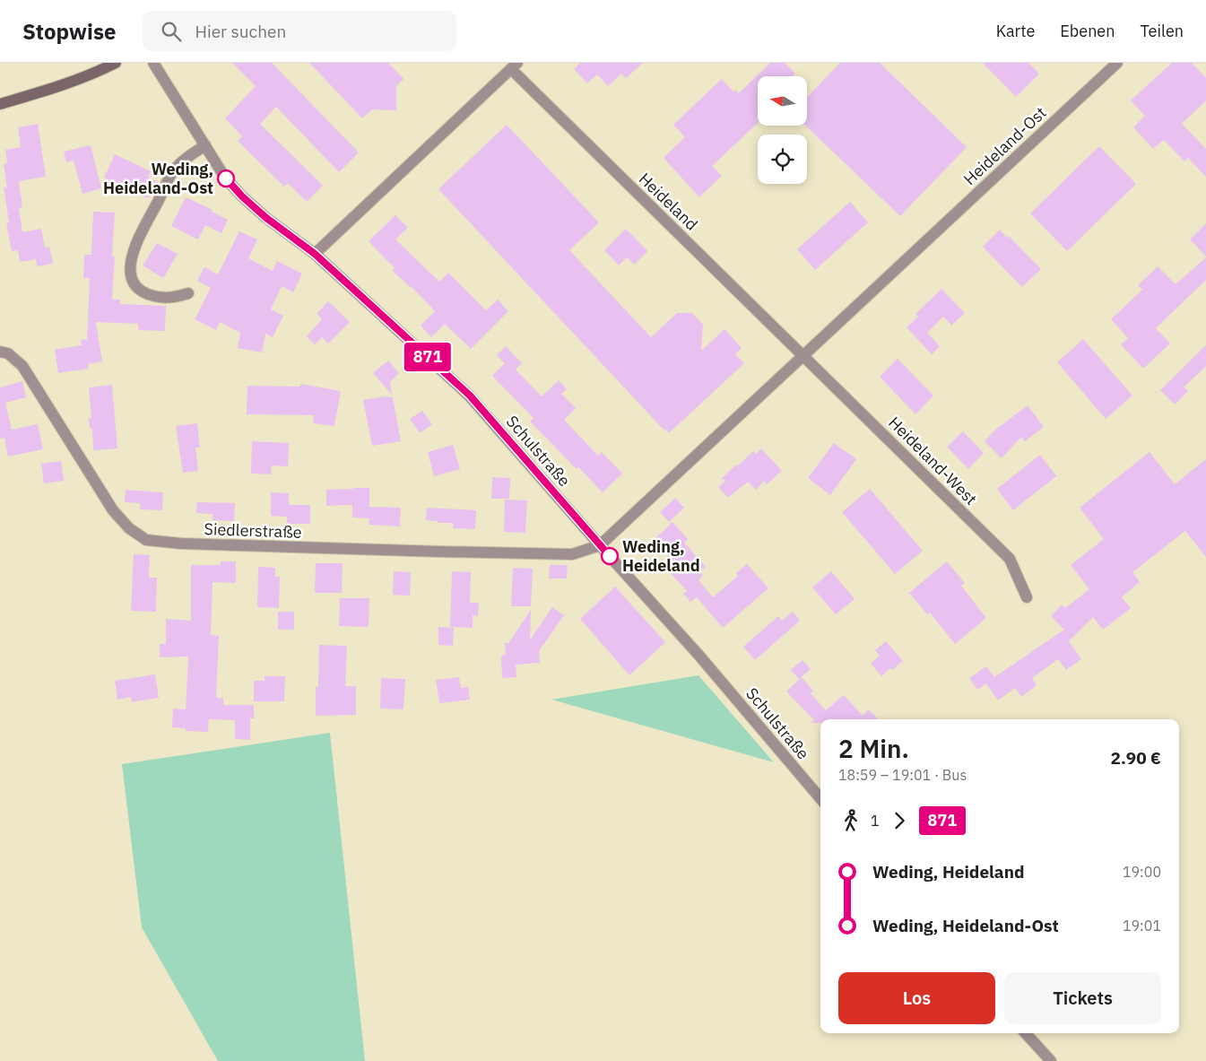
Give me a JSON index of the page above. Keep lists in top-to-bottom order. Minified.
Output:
{"streets":{"street":["Heideland-Ost","Heideland","Schulstraße","Heideland-West","Siedlerstraße"]},"crossings":[["Heideland-Ost","Heideland"],["Heideland-Ost","Heideland-West"],["Heideland","Schulstraße"],["Heideland","Heideland-West"],["Schulstraße","Siedlerstraße"]],"places":["Weding, Heideland-Ost","Weding, Heideland"],"lines":["bus line 871"],"north":"left","page":{"header":"Stopwise","search":"Hier suchen","nav":["Karte","Ebenen","Teilen"],"on_map":"871","heading":["2 Min.","18:59 – 19:01 · Bus","2.90 €"],"legs":["1","871"],"list":[{"name":"Weding, Heideland","value":"19:00"},{"name":"Weding, Heideland-Ost","value":"19:01"}],"buttons":["Los","Tickets"]}}
